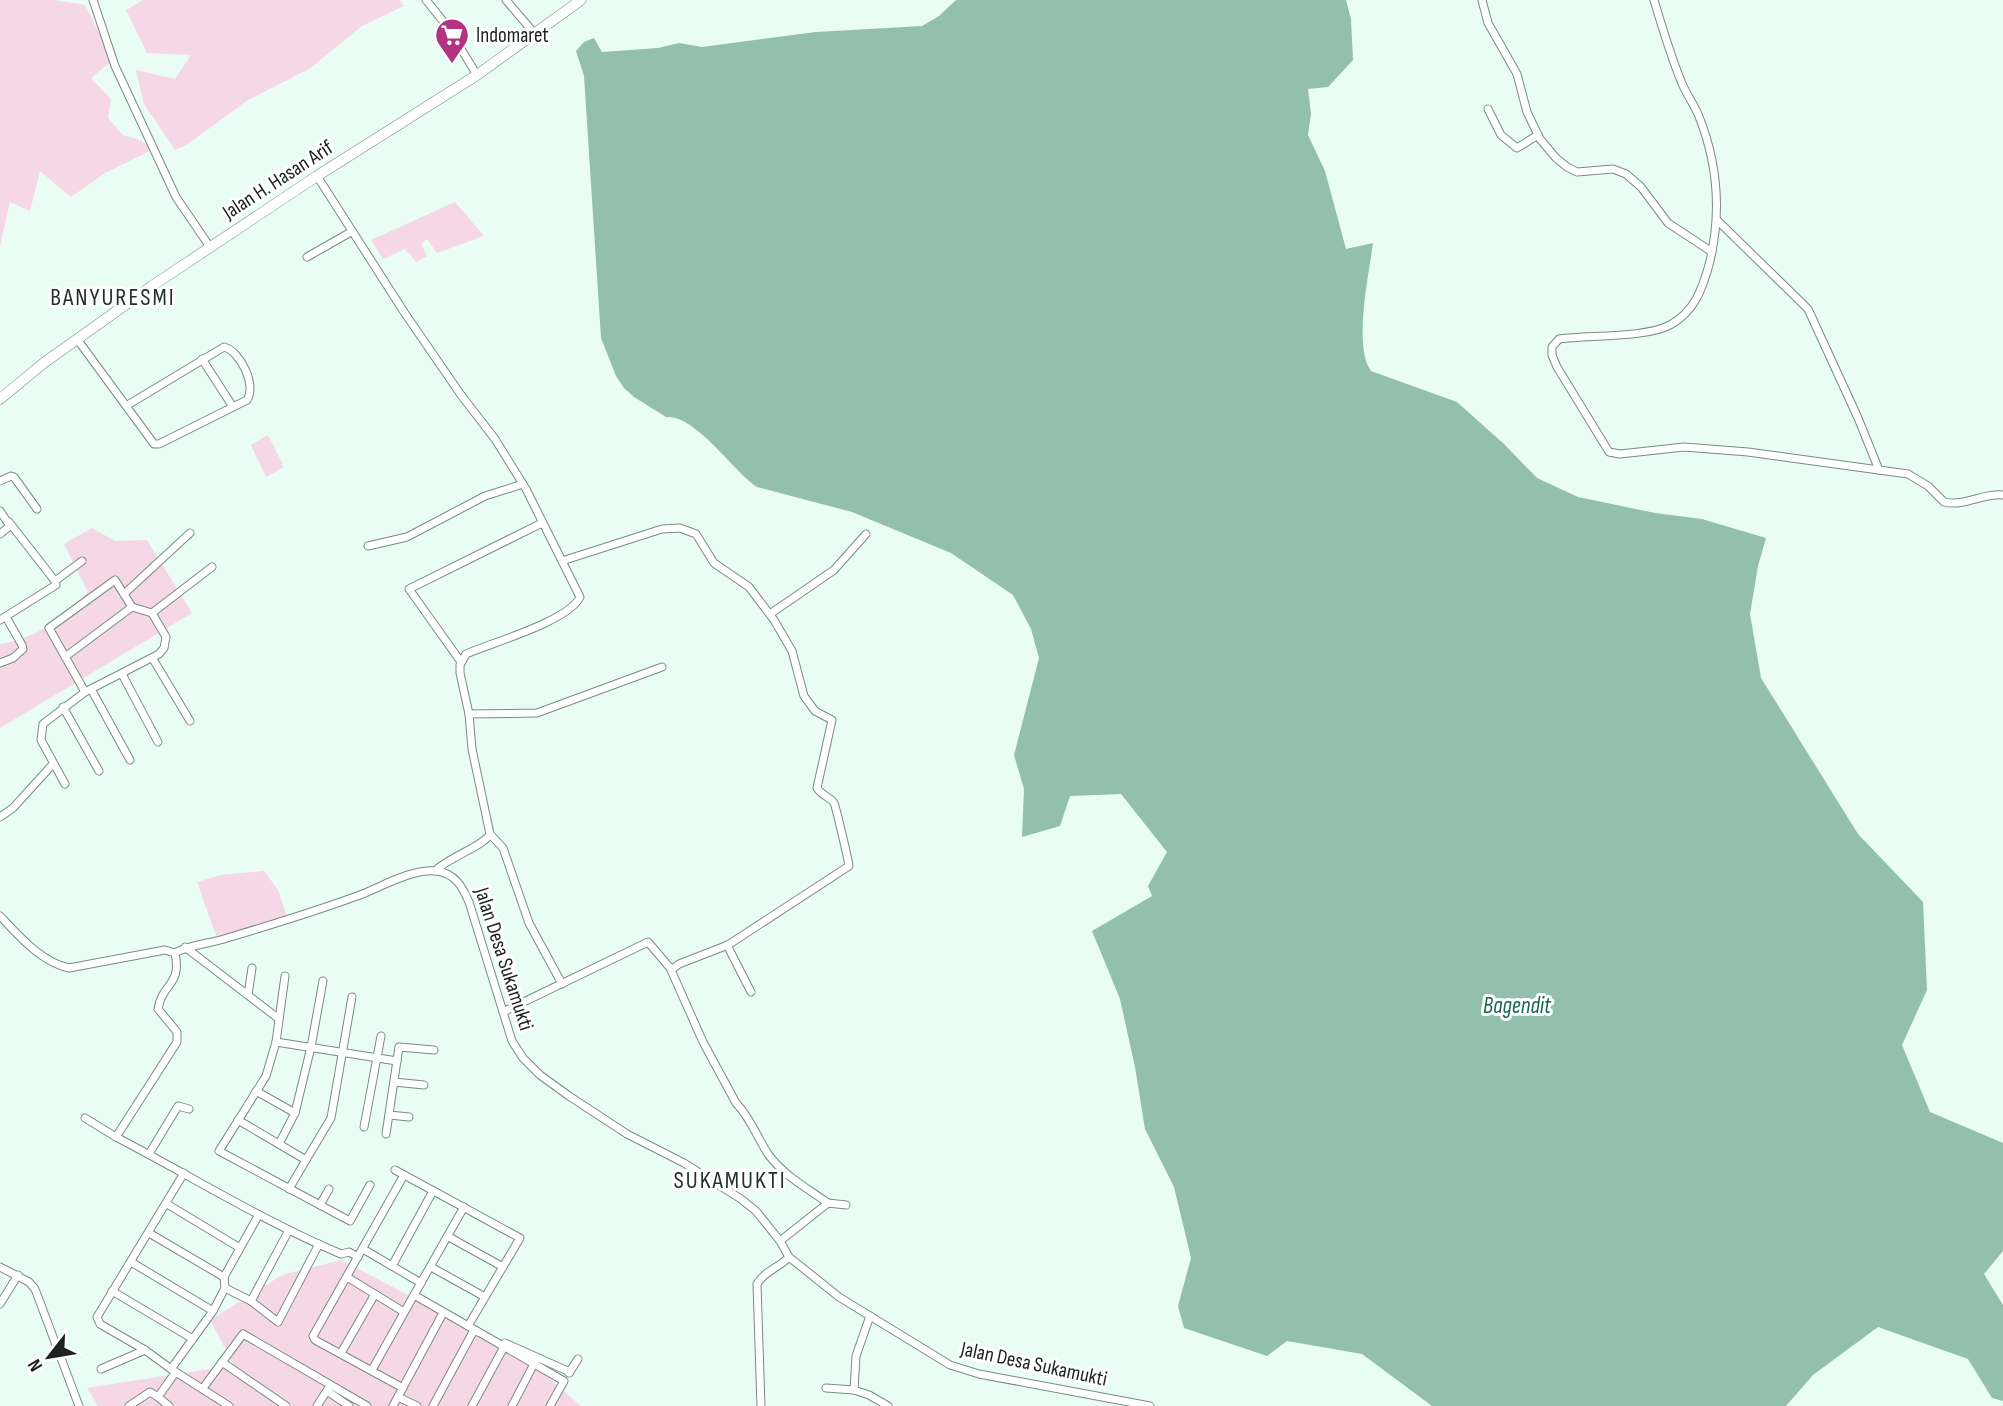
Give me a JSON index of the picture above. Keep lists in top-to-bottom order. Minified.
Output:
{"streets":{"main road":["Jalan H. Hasan Arif"],"street":["Jalan Desa Sukamukti"]},"districts":["BANYURESMI","SUKAMUKTI"],"water":["Bagendit"],"places":{"supermarket":["Indomaret"]},"north":"bottom left"}
